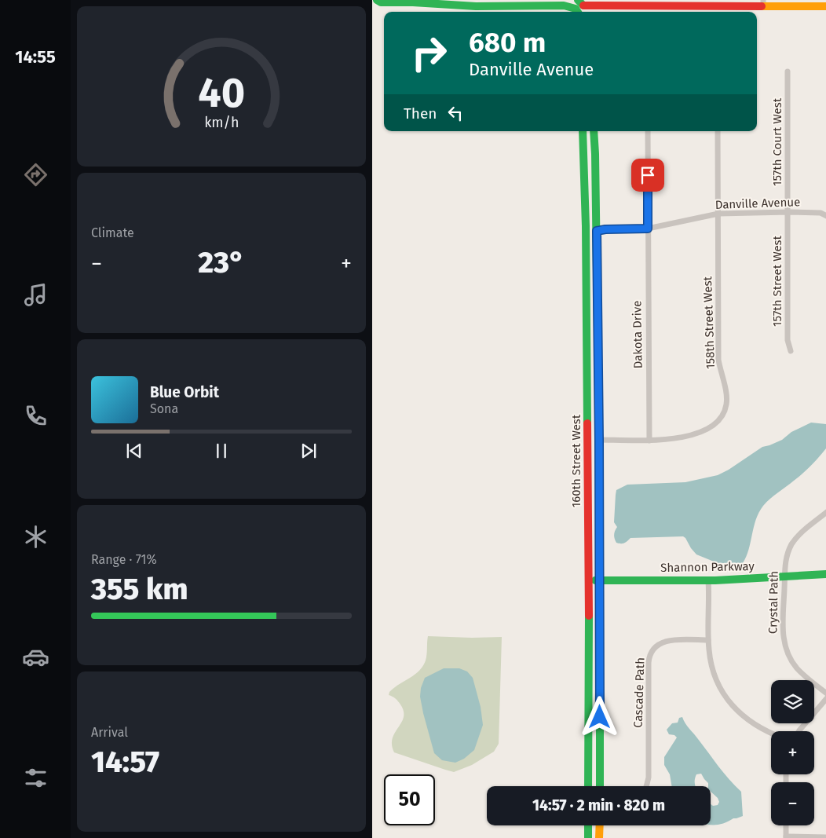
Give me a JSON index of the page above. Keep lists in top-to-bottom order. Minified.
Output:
{"streets":{"main road":["160th Street West","Shannon Parkway"],"street":["157th Court West","Danville Avenue","157th Street West","158th Street West","Dakota Drive","Crystal Path","Cascade Path"]},"crossings":[["157th Court West","Danville Avenue"],["157th Court West","157th Street West"],["Danville Avenue","157th Street West"],["Danville Avenue","158th Street West"],["Danville Avenue","Dakota Drive"],["Danville Avenue","160th Street West"],["158th Street West","Dakota Drive"],["160th Street West","Shannon Parkway"],["Shannon Parkway","Crystal Path"]],"page":{"tabs":"14:55","turn":["680 m","Danville Avenue"],"then":"Then","tile":["Climate",["Range · 71%","355 km"],["Arrival","14:57"]],"heat":["−","23°","+"],"song":["Blue Orbit","Sona"],"map_buttons":["+","−"],"limit":"50","trip":"14:57 · 2 min · 820 m","gauge":["40","km/h"]}}
